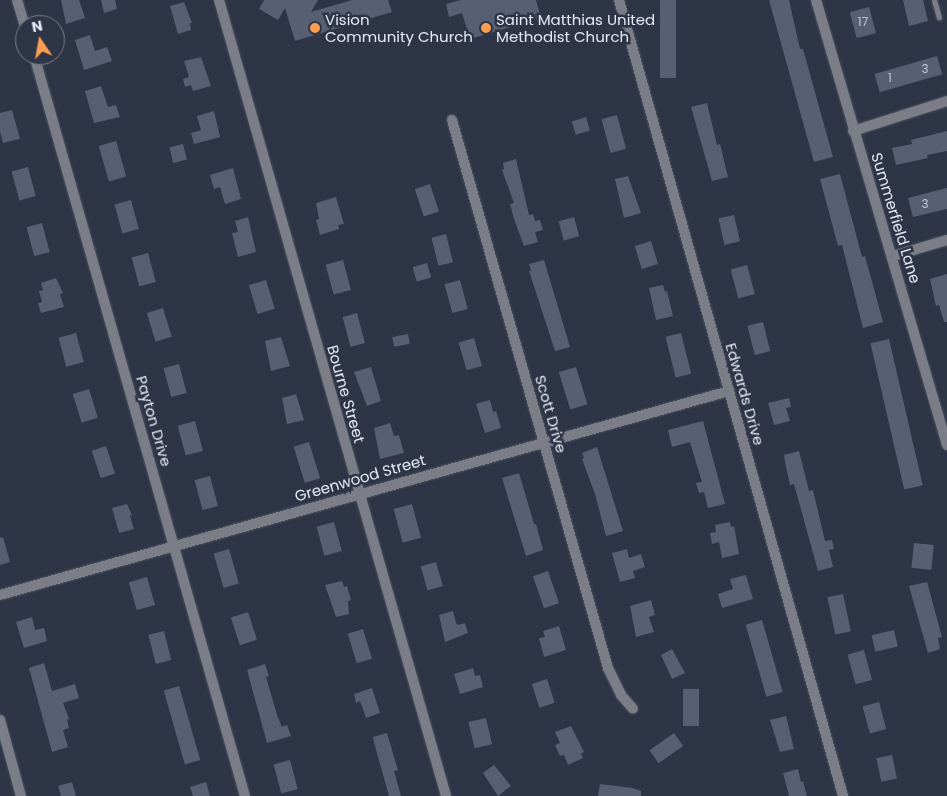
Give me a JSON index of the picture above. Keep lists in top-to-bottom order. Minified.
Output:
{"streets":{"street":["Summerfield Lane","Bourne Street","Edwards Drive","Scott Drive","Payton Drive","Greenwood Street"]},"crossings":[["Bourne Street","Greenwood Street"],["Edwards Drive","Greenwood Street"],["Scott Drive","Greenwood Street"],["Payton Drive","Greenwood Street"]],"places":["Vision Community Church","Saint Matthias United Methodist Church"],"house_numbers":["17","3","1","3"],"north":"top"}
